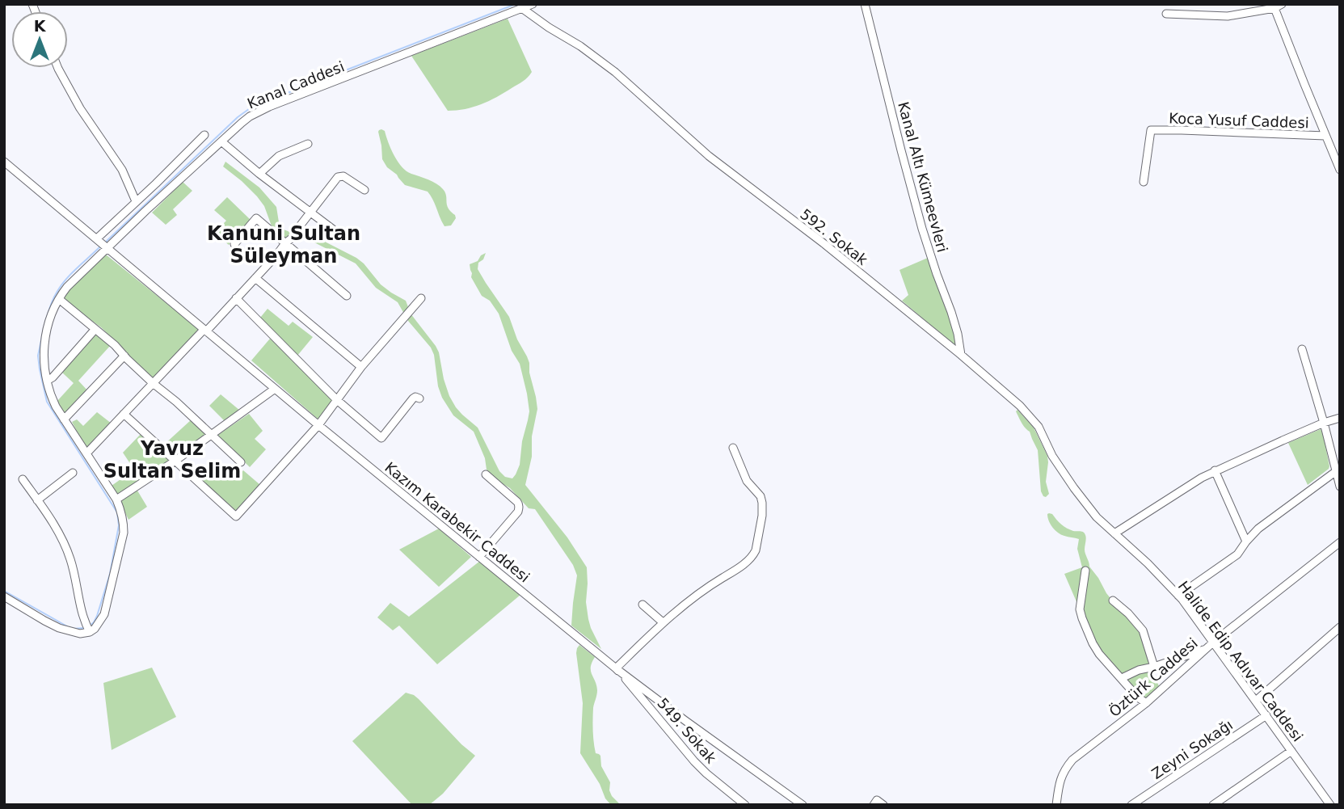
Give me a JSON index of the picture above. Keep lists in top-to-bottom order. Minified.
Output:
{"streets":{"street":["Kanal Caddesi","Koca Yusuf Caddesi","Kanal Altı Kümeevleri","592. Sokak","Kazım Karabekir Caddesi","Halide Edip Adıvar Caddesi","Öztürk Caddesi","549. Sokak","Zeyni Sokağı"]},"crossings":[["Kanal Caddesi","592. Sokak"],["Kanal Caddesi","Kazım Karabekir Caddesi"],["Kanal Altı Kümeevleri","592. Sokak"],["592. Sokak","Halide Edip Adıvar Caddesi"],["Kazım Karabekir Caddesi","549. Sokak"],["Halide Edip Adıvar Caddesi","Öztürk Caddesi"],["Halide Edip Adıvar Caddesi","Zeyni Sokağı"]],"districts":["Kanuni Sultan Süleyman","Yavuz Sultan Selim"],"north":"top"}
